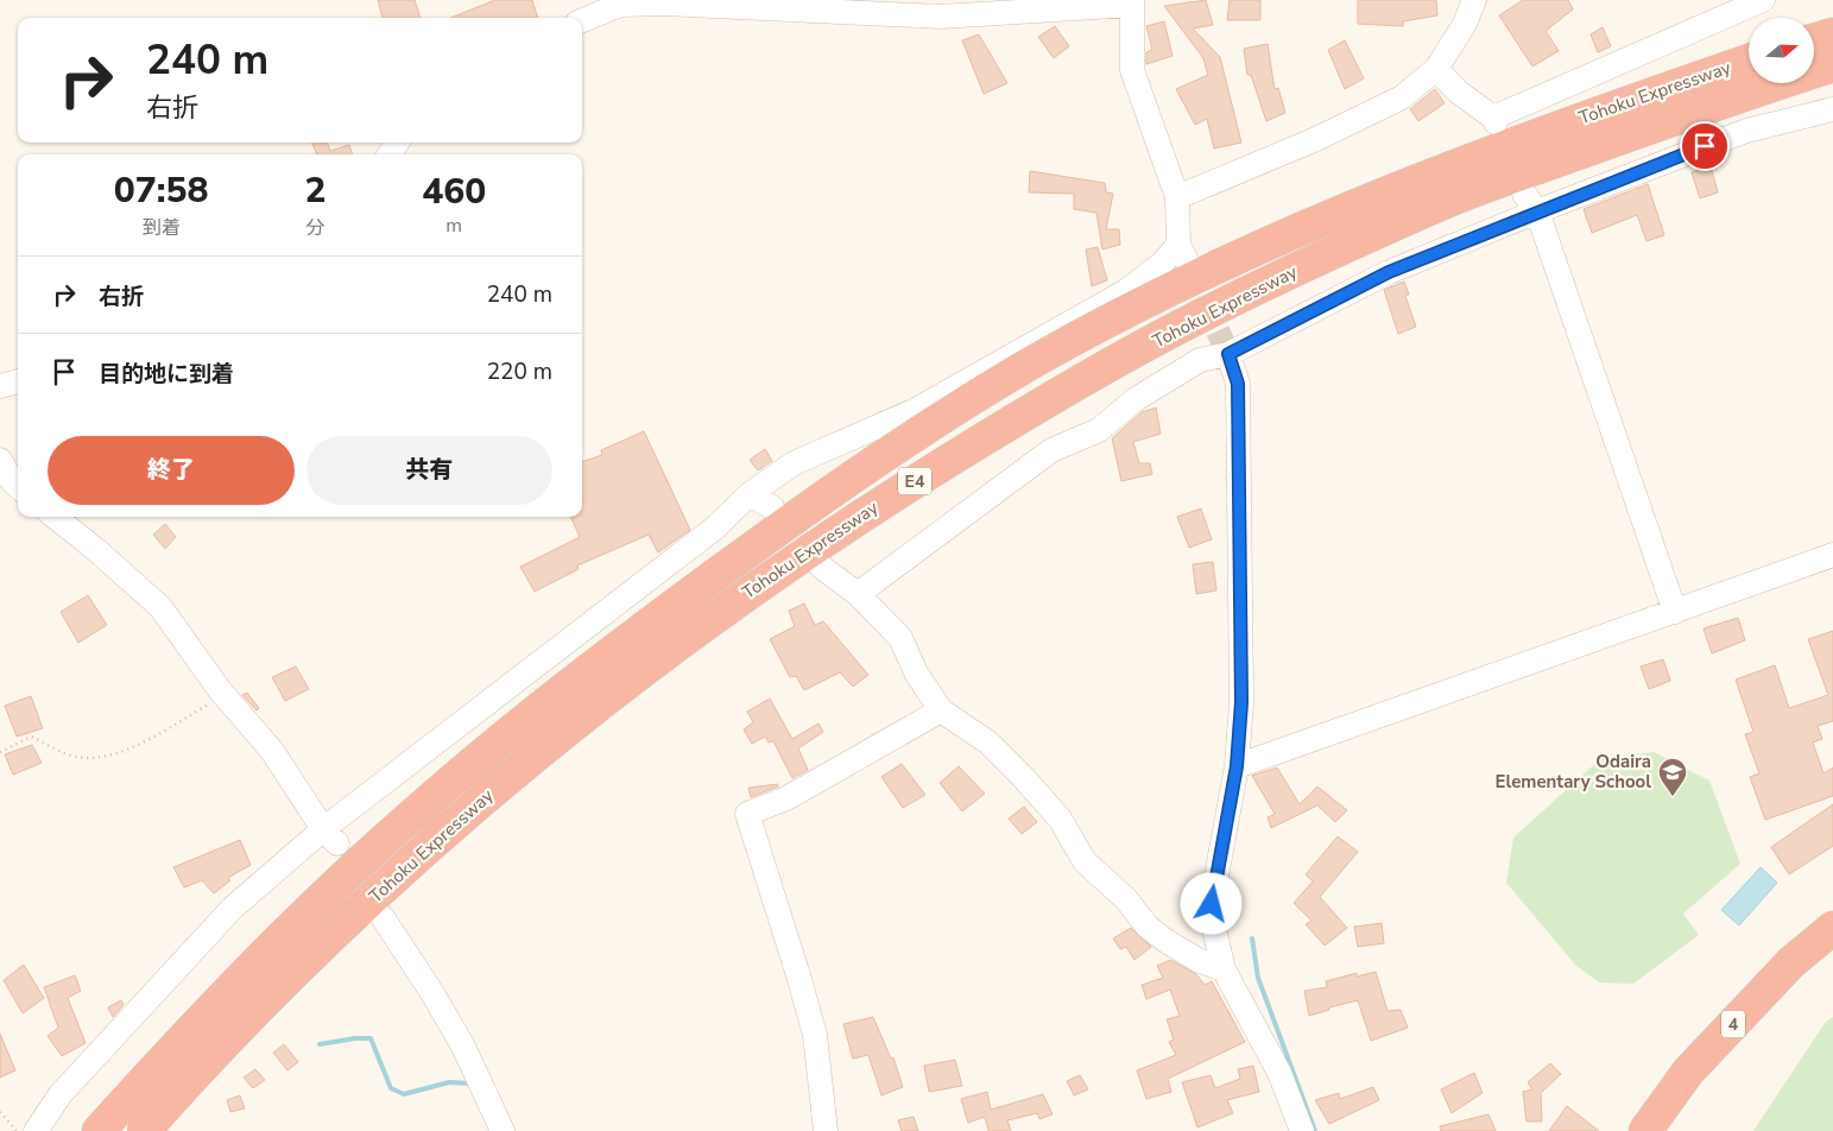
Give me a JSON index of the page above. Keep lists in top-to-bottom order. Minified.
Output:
{"streets":{"highway":["Tohoku Expressway","E4","4"]},"places":{"school or university":["Odaira Elementary School"]},"north":"right","page":{"turn":["240 m","右折"],"eta":["07:58","到着","2","分","460","m"],"list":[{"name":"右折","value":"240 m"},{"name":"目的地に到着","value":"220 m"}],"buttons":["終了","共有"]}}
